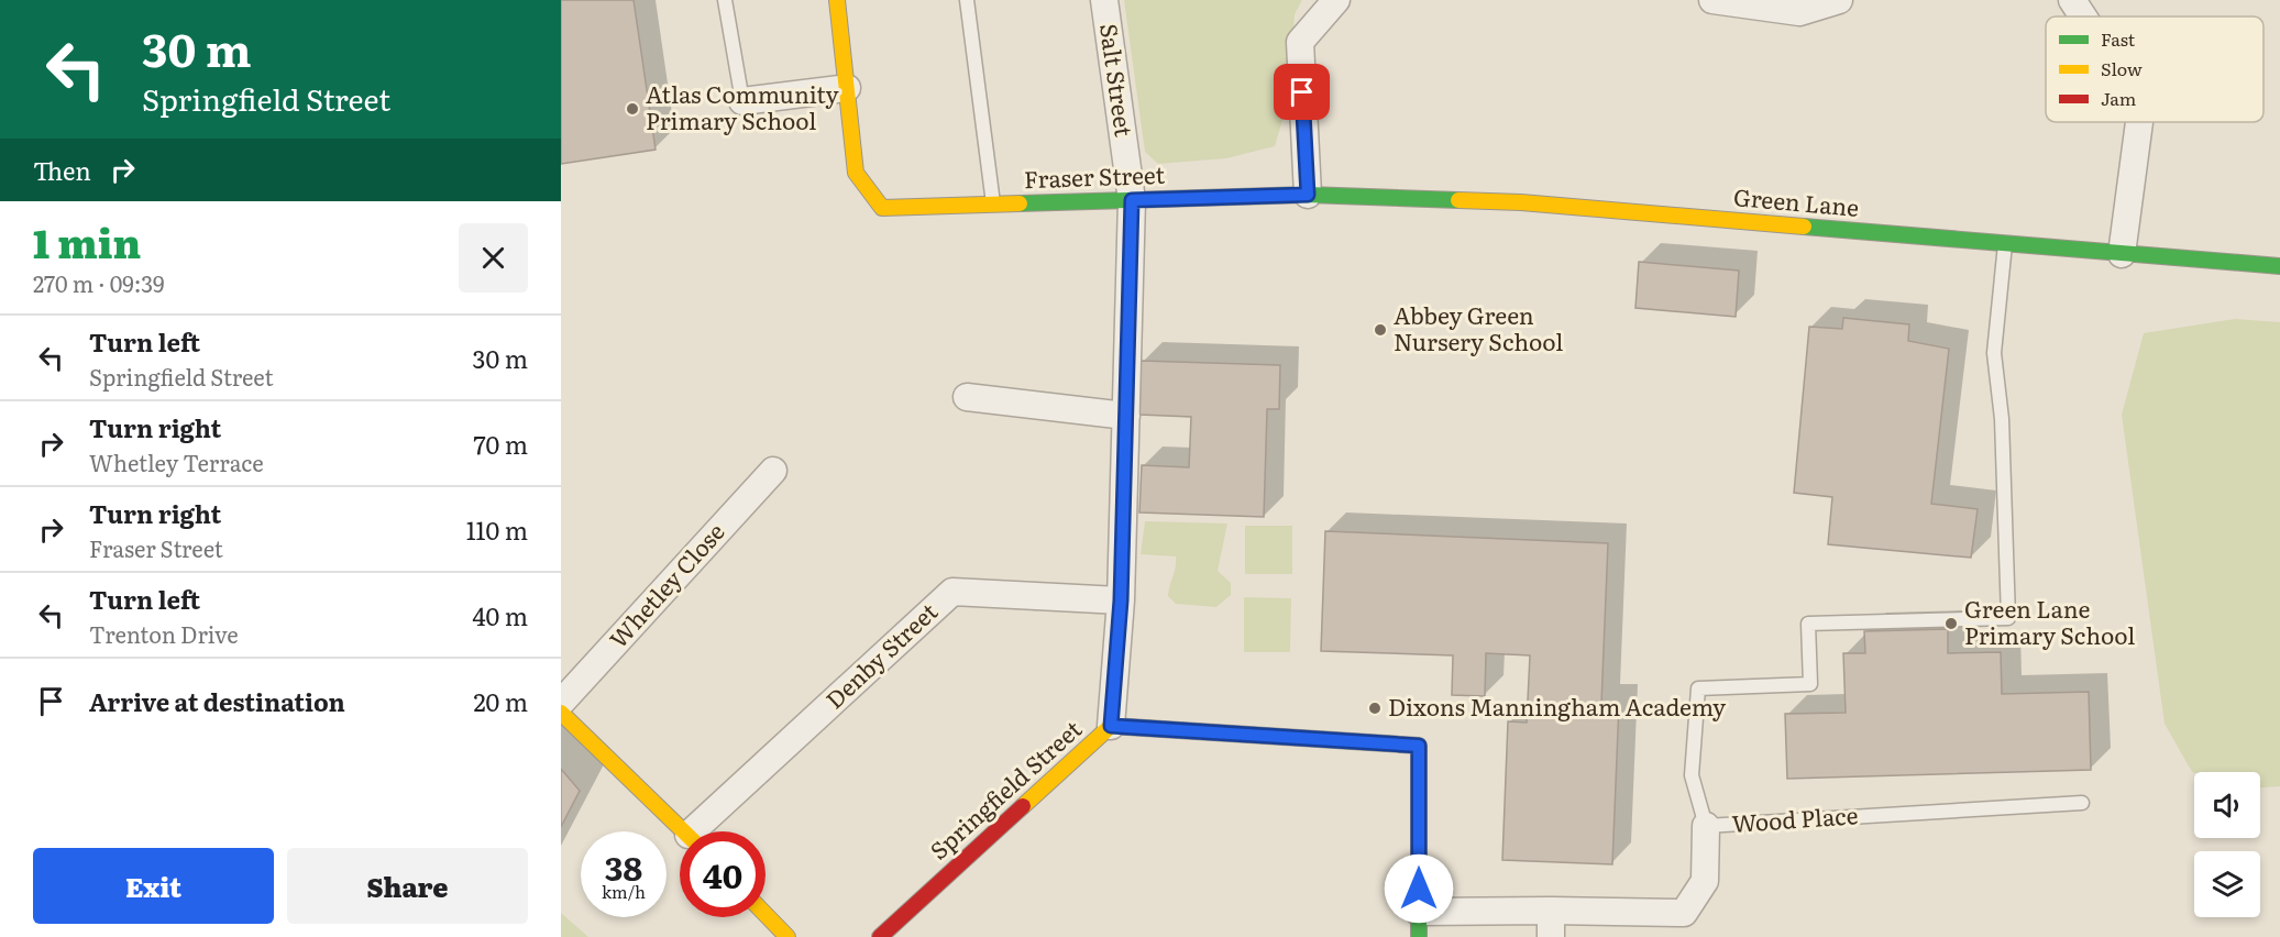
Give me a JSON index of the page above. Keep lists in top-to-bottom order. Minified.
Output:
{"streets":{"street":["Salt Street","Fraser Street","Green Lane","Whetley Close","Denby Street","Springfield Street","Wood Place"]},"crossings":[["Salt Street","Fraser Street"],["Salt Street","Denby Street"],["Salt Street","Springfield Street"],["Fraser Street","Green Lane"],["Springfield Street","Wood Place"]],"places":["Atlas Community Primary School","Abbey Green Nursery School","Green Lane Primary School","Dixons Manningham Academy"],"legend":["Fast","Slow","Jam"],"page":{"turn":["30 m","Springfield Street"],"then":"Then","heading":["1 min","270 m · 09:39"],"list":[{"name":"Turn left","note":"Springfield Street","value":"30 m"},{"name":"Turn right","note":"Whetley Terrace","value":"70 m"},{"name":"Turn right","note":"Fraser Street","value":"110 m"},{"name":"Turn left","note":"Trenton Drive","value":"40 m"},{"name":"Arrive at destination","value":"20 m"}],"speed":"38 km/h","limit":"40","buttons":["Exit","Share"]}}
